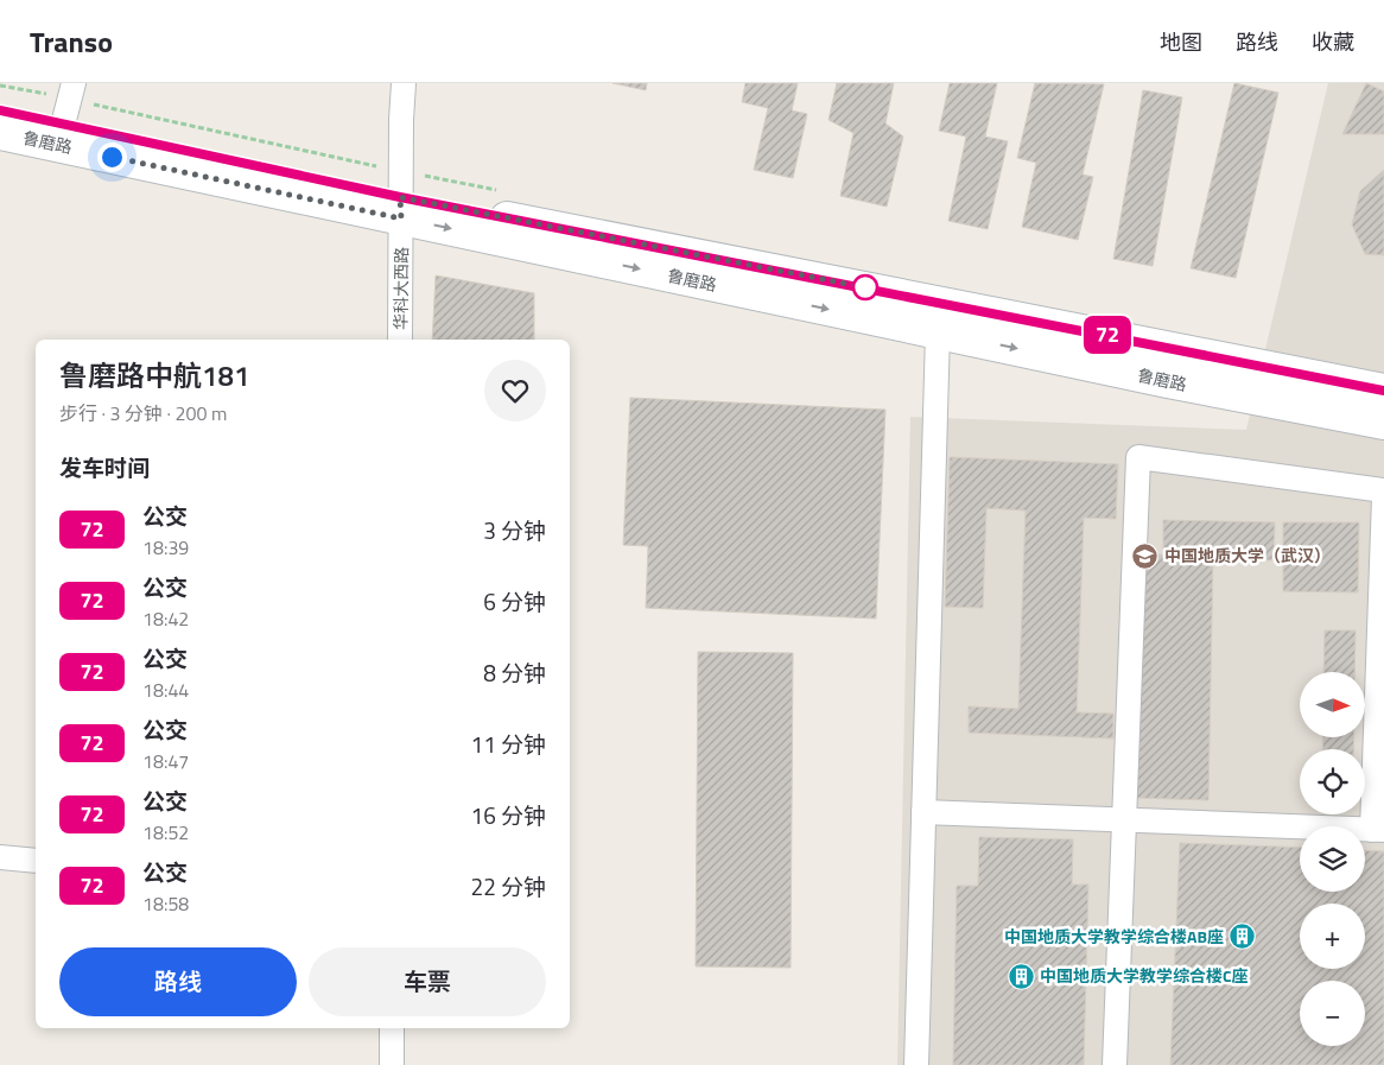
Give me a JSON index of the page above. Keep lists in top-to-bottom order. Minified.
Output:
{"streets":{"main road":["鲁磨路"],"street":["华科大西路"]},"crossings":[["鲁磨路","华科大西路"]],"places":{"school or university":["中国地质大学（武汉）"],"building":["中国地质大学教学综合楼AB座","中国地质大学教学综合楼C座"]},"lines":["bus line 72"],"north":"right","page":{"header":"Transo","nav":["地图","路线","收藏"],"on_map":"72","heading":[["鲁磨路中航181","步行 · 3 分钟 · 200 m"],"发车时间"],"list":[{"mark":"72","name":"公交","note":"18:39","value":"3 分钟"},{"mark":"72","name":"公交","note":"18:42","value":"6 分钟"},{"mark":"72","name":"公交","note":"18:44","value":"8 分钟"},{"mark":"72","name":"公交","note":"18:47","value":"11 分钟"},{"mark":"72","name":"公交","note":"18:52","value":"16 分钟"},{"mark":"72","name":"公交","note":"18:58","value":"22 分钟"}],"map_buttons":["+","−"],"buttons":["路线","车票"]}}
